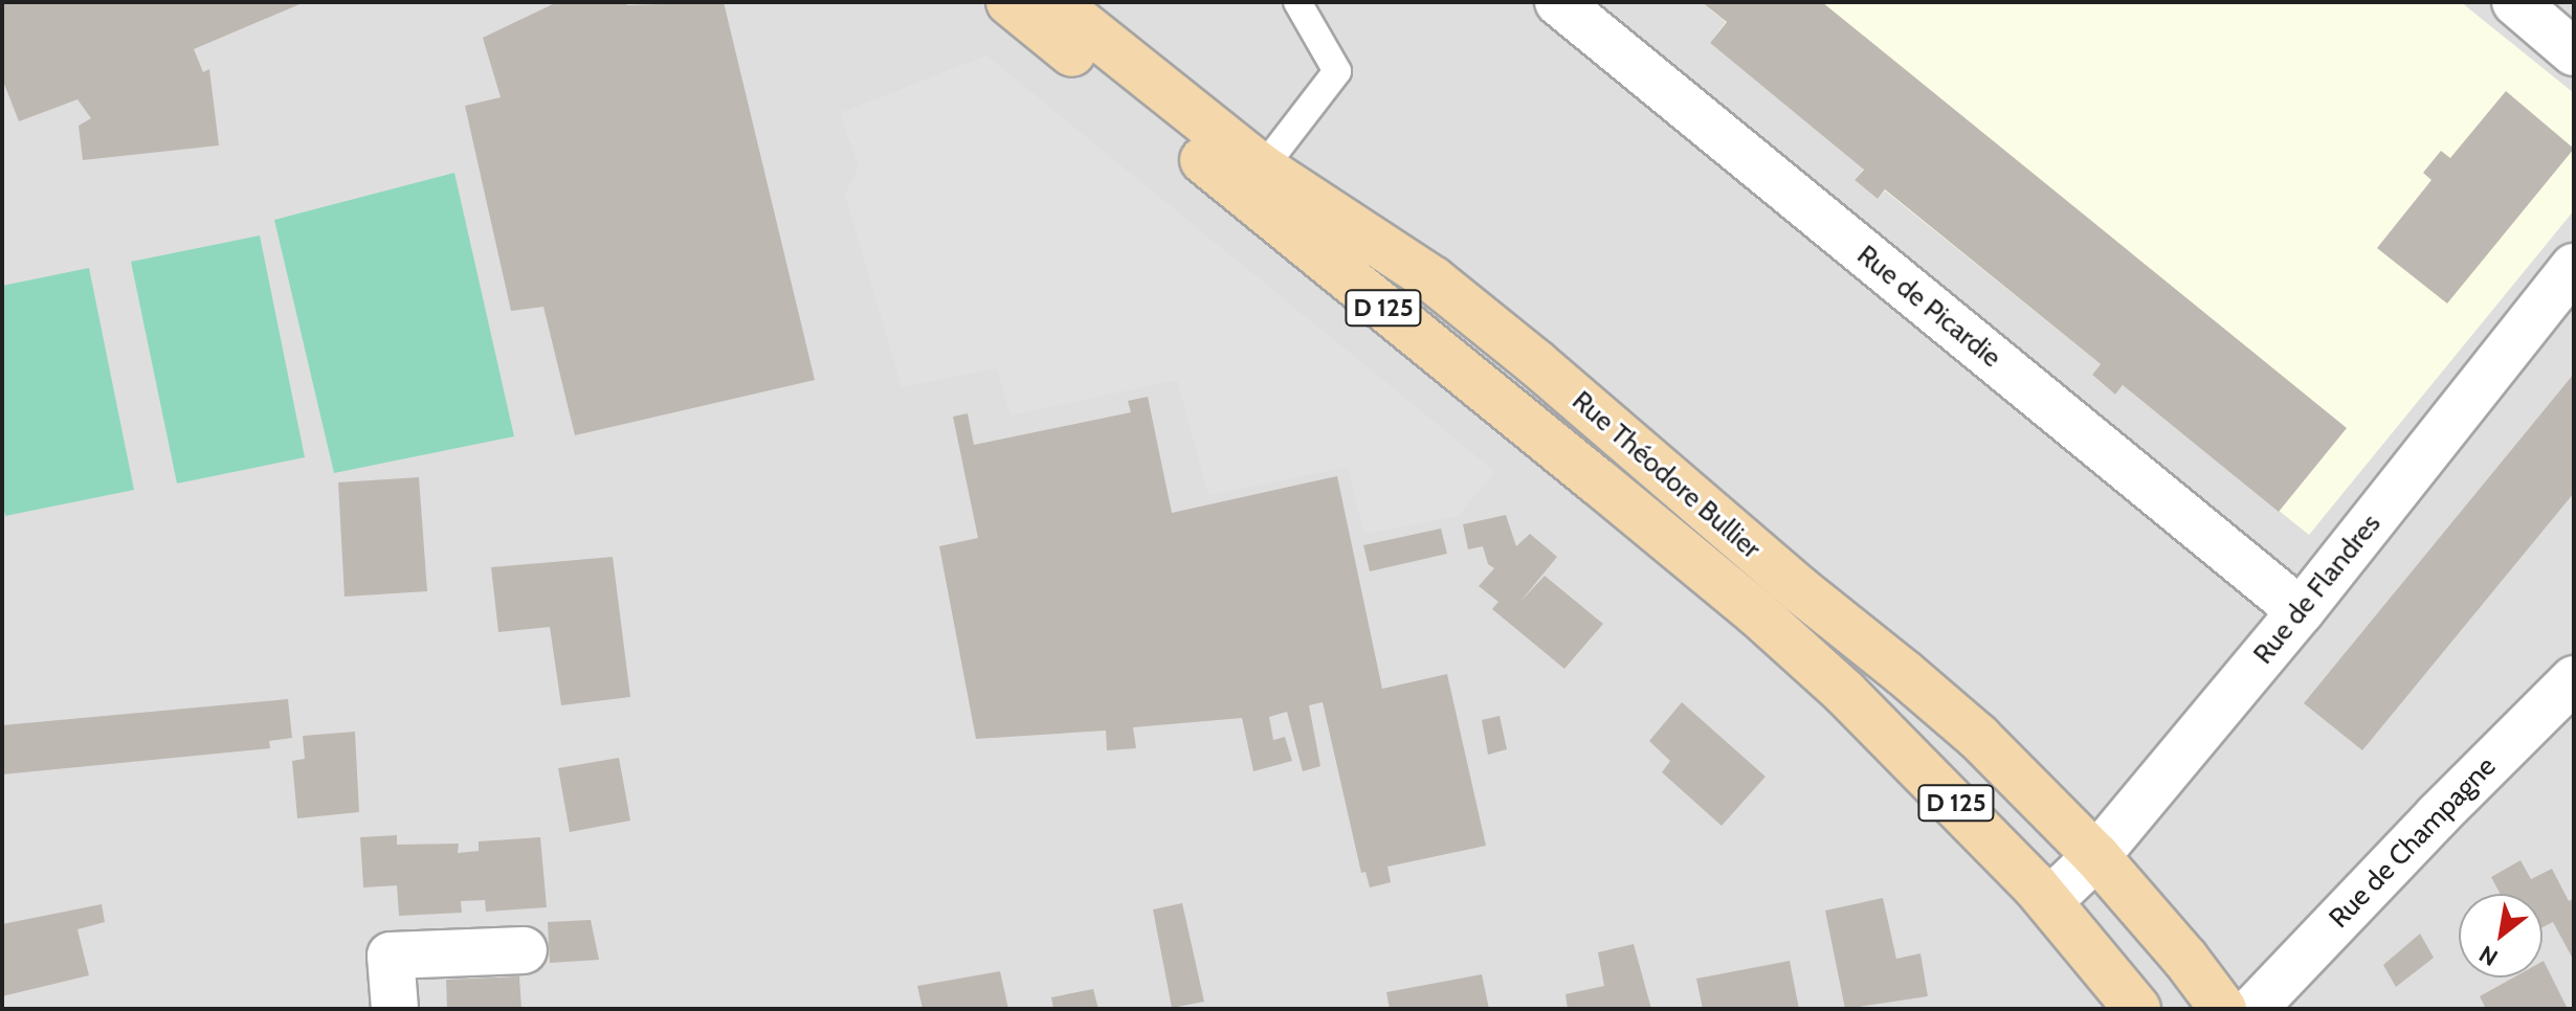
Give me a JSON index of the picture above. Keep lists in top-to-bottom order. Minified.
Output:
{"streets":{"main road":["D 125","Rue Théodore Bullier"],"street":["Rue de Picardie","Rue de Flandres","Rue de Champagne"]},"crossings":[["Rue de Picardie","Rue de Flandres"],["Rue Théodore Bullier","Rue de Flandres"]],"north":"bottom left"}
